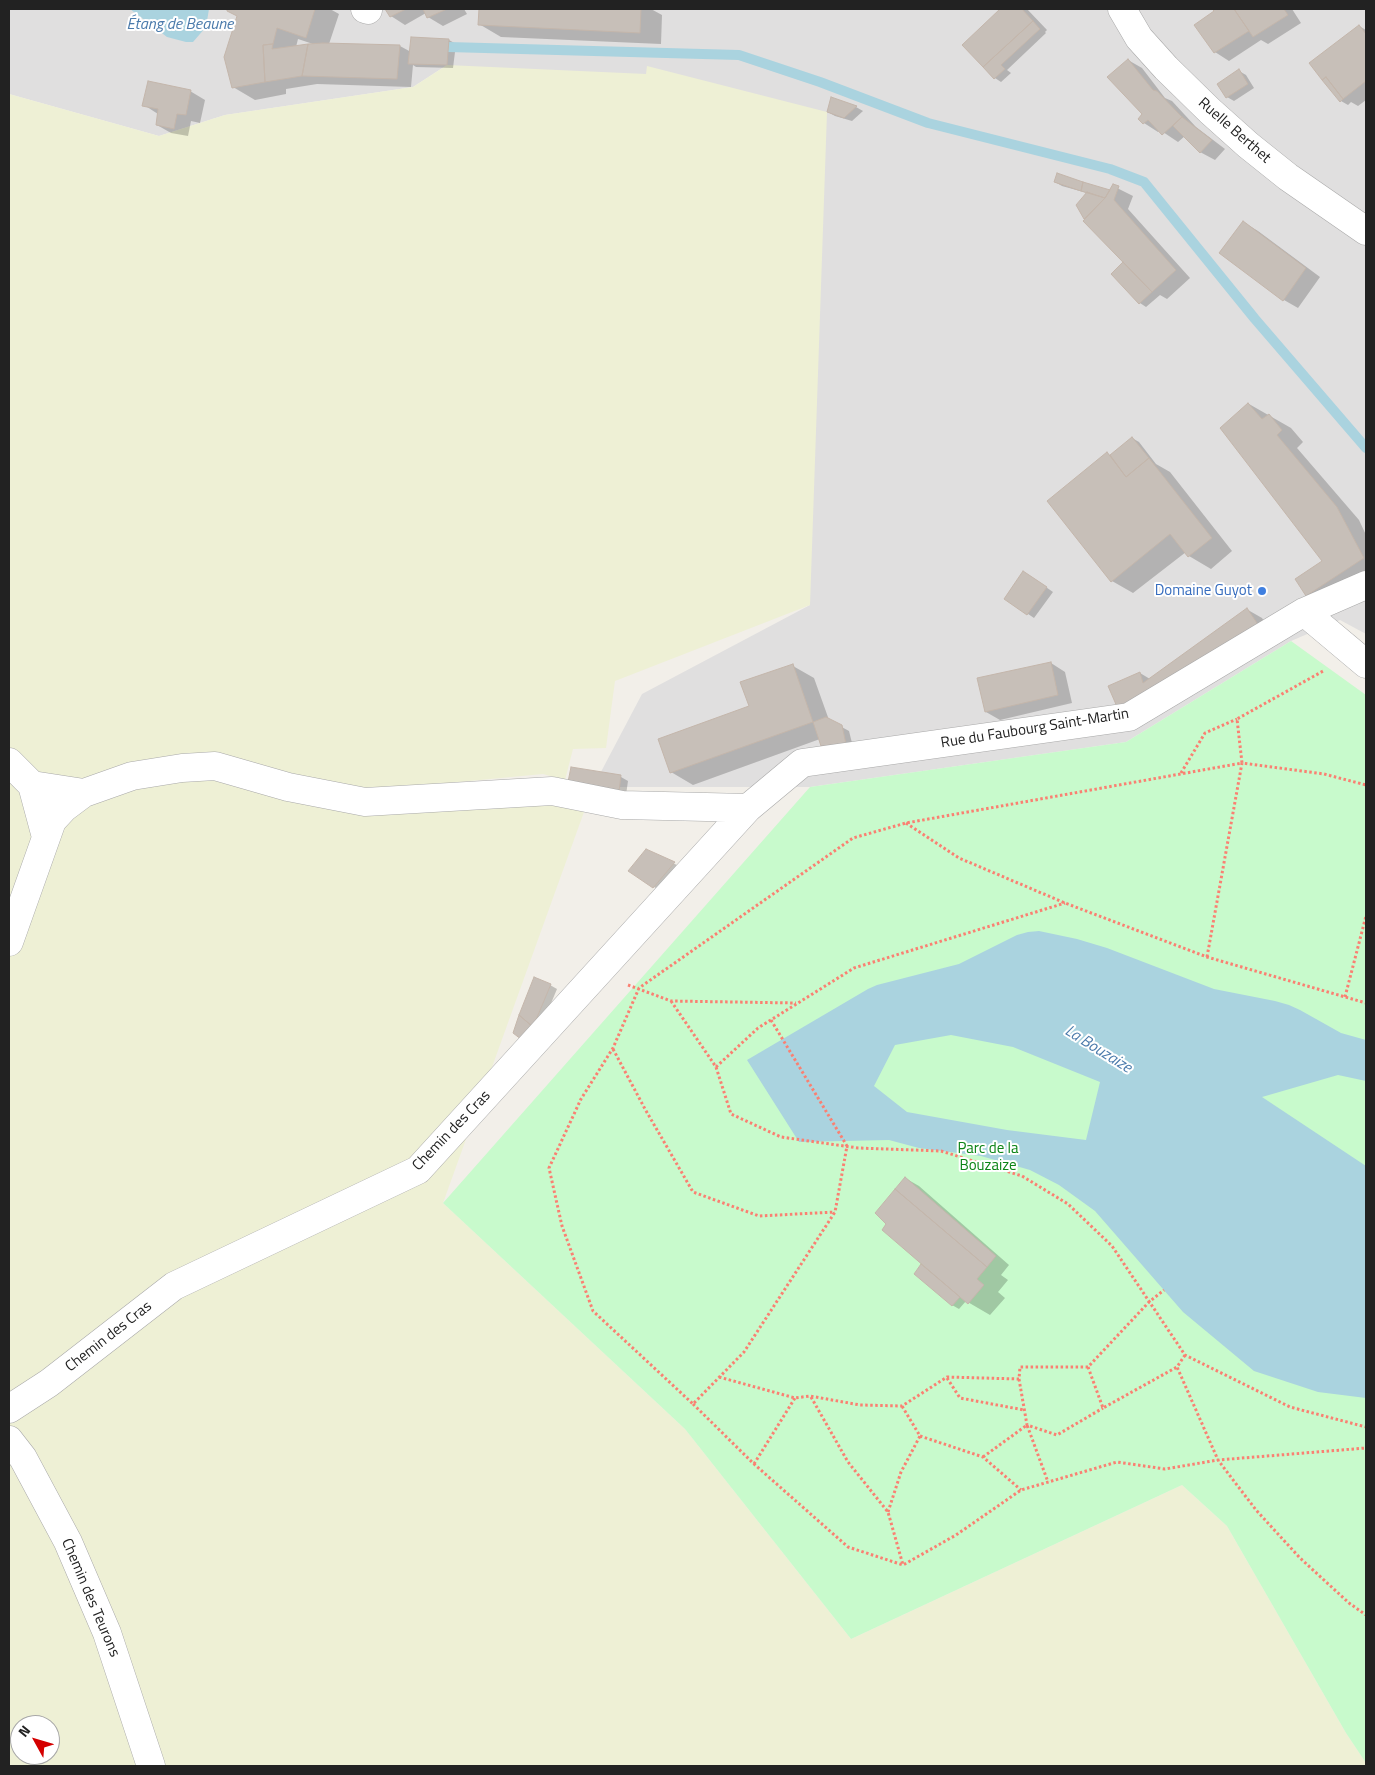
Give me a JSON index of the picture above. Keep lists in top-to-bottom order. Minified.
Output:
{"streets":{"street":["Ruelle Berthet","Rue du Faubourg Saint-Martin","Chemin des Cras","Chemin des Teurons"]},"crossings":[["Rue du Faubourg Saint-Martin","Chemin des Cras"]],"water":["Étang de Beaune","La Bouzaize"],"parks":["Parc de la Bouzaize"],"places":["Domaine Guyot"],"north":"top left"}
